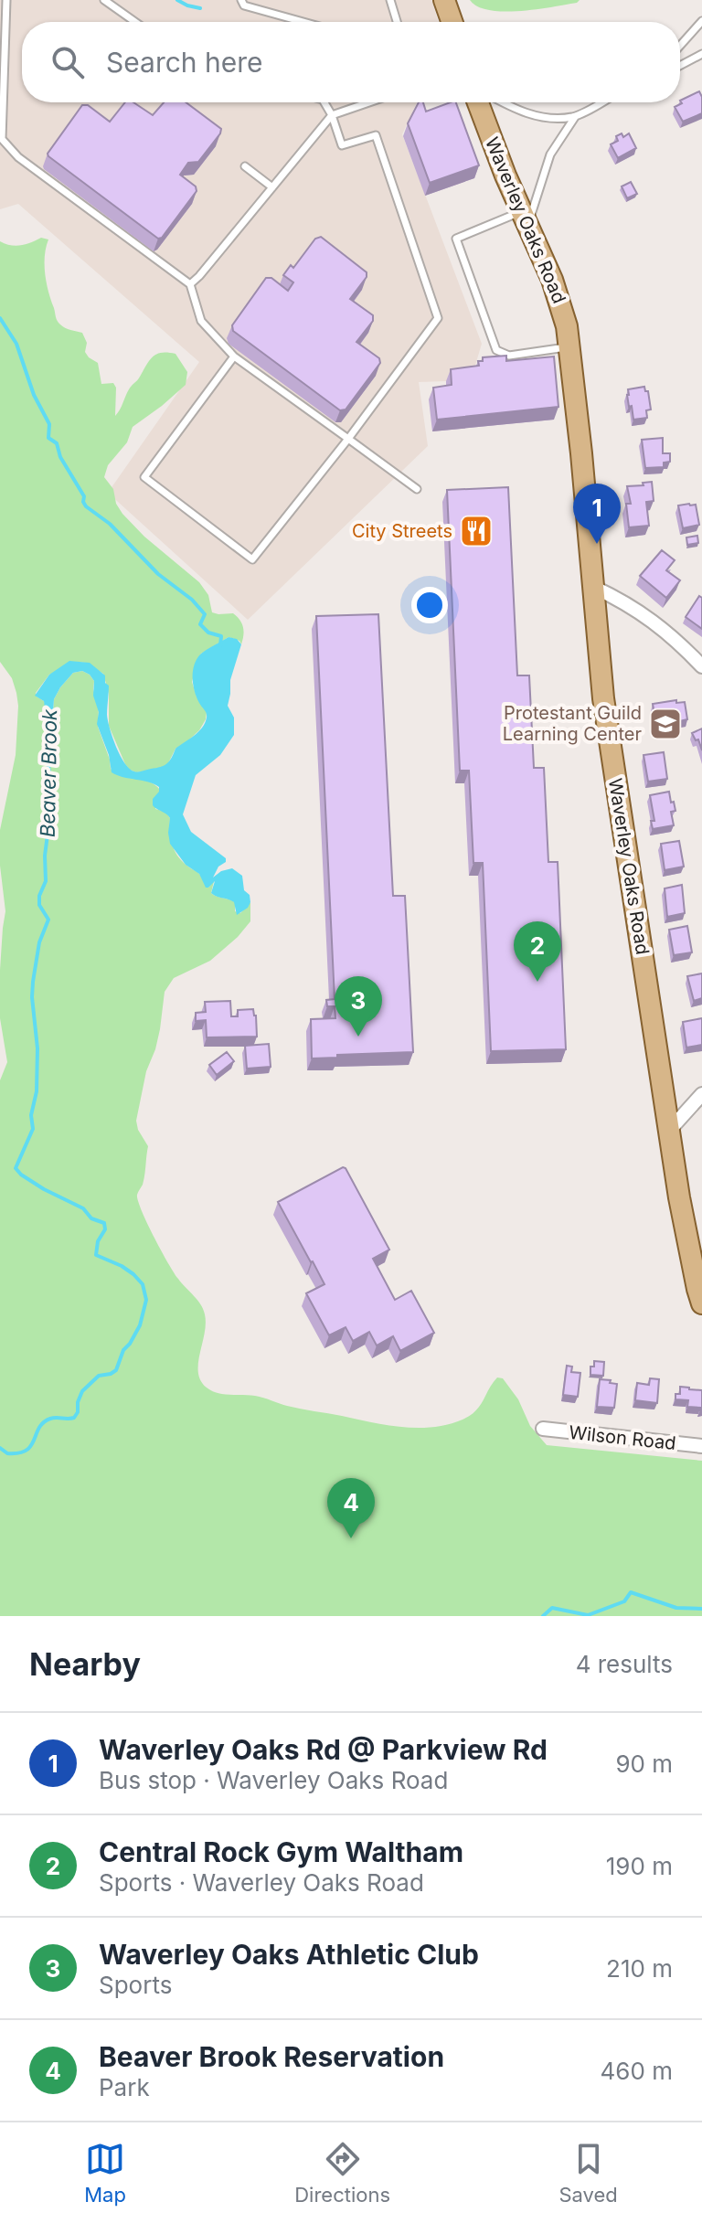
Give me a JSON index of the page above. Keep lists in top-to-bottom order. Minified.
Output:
{"streets":{"main road":["Waverley Oaks Road"],"street":["Wilson Road"]},"water":["Beaver Brook"],"places":{"restaurant":["City Streets"],"school or university":["Protestant Guild Learning Center"]},"page":{"search":"Search here","pins":["1","2","3","4"],"heading":["Nearby","4 results"],"list":[{"mark":"1","name":"Waverley Oaks Rd @ Parkview Rd","note":"Bus stop · Waverley Oaks Road","value":"90 m"},{"mark":"2","name":"Central Rock Gym Waltham","note":"Sports · Waverley Oaks Road","value":"190 m"},{"mark":"3","name":"Waverley Oaks Athletic Club","note":"Sports","value":"210 m"},{"mark":"4","name":"Beaver Brook Reservation","note":"Park","value":"460 m"}],"nav":["Map","Directions","Saved"]}}
